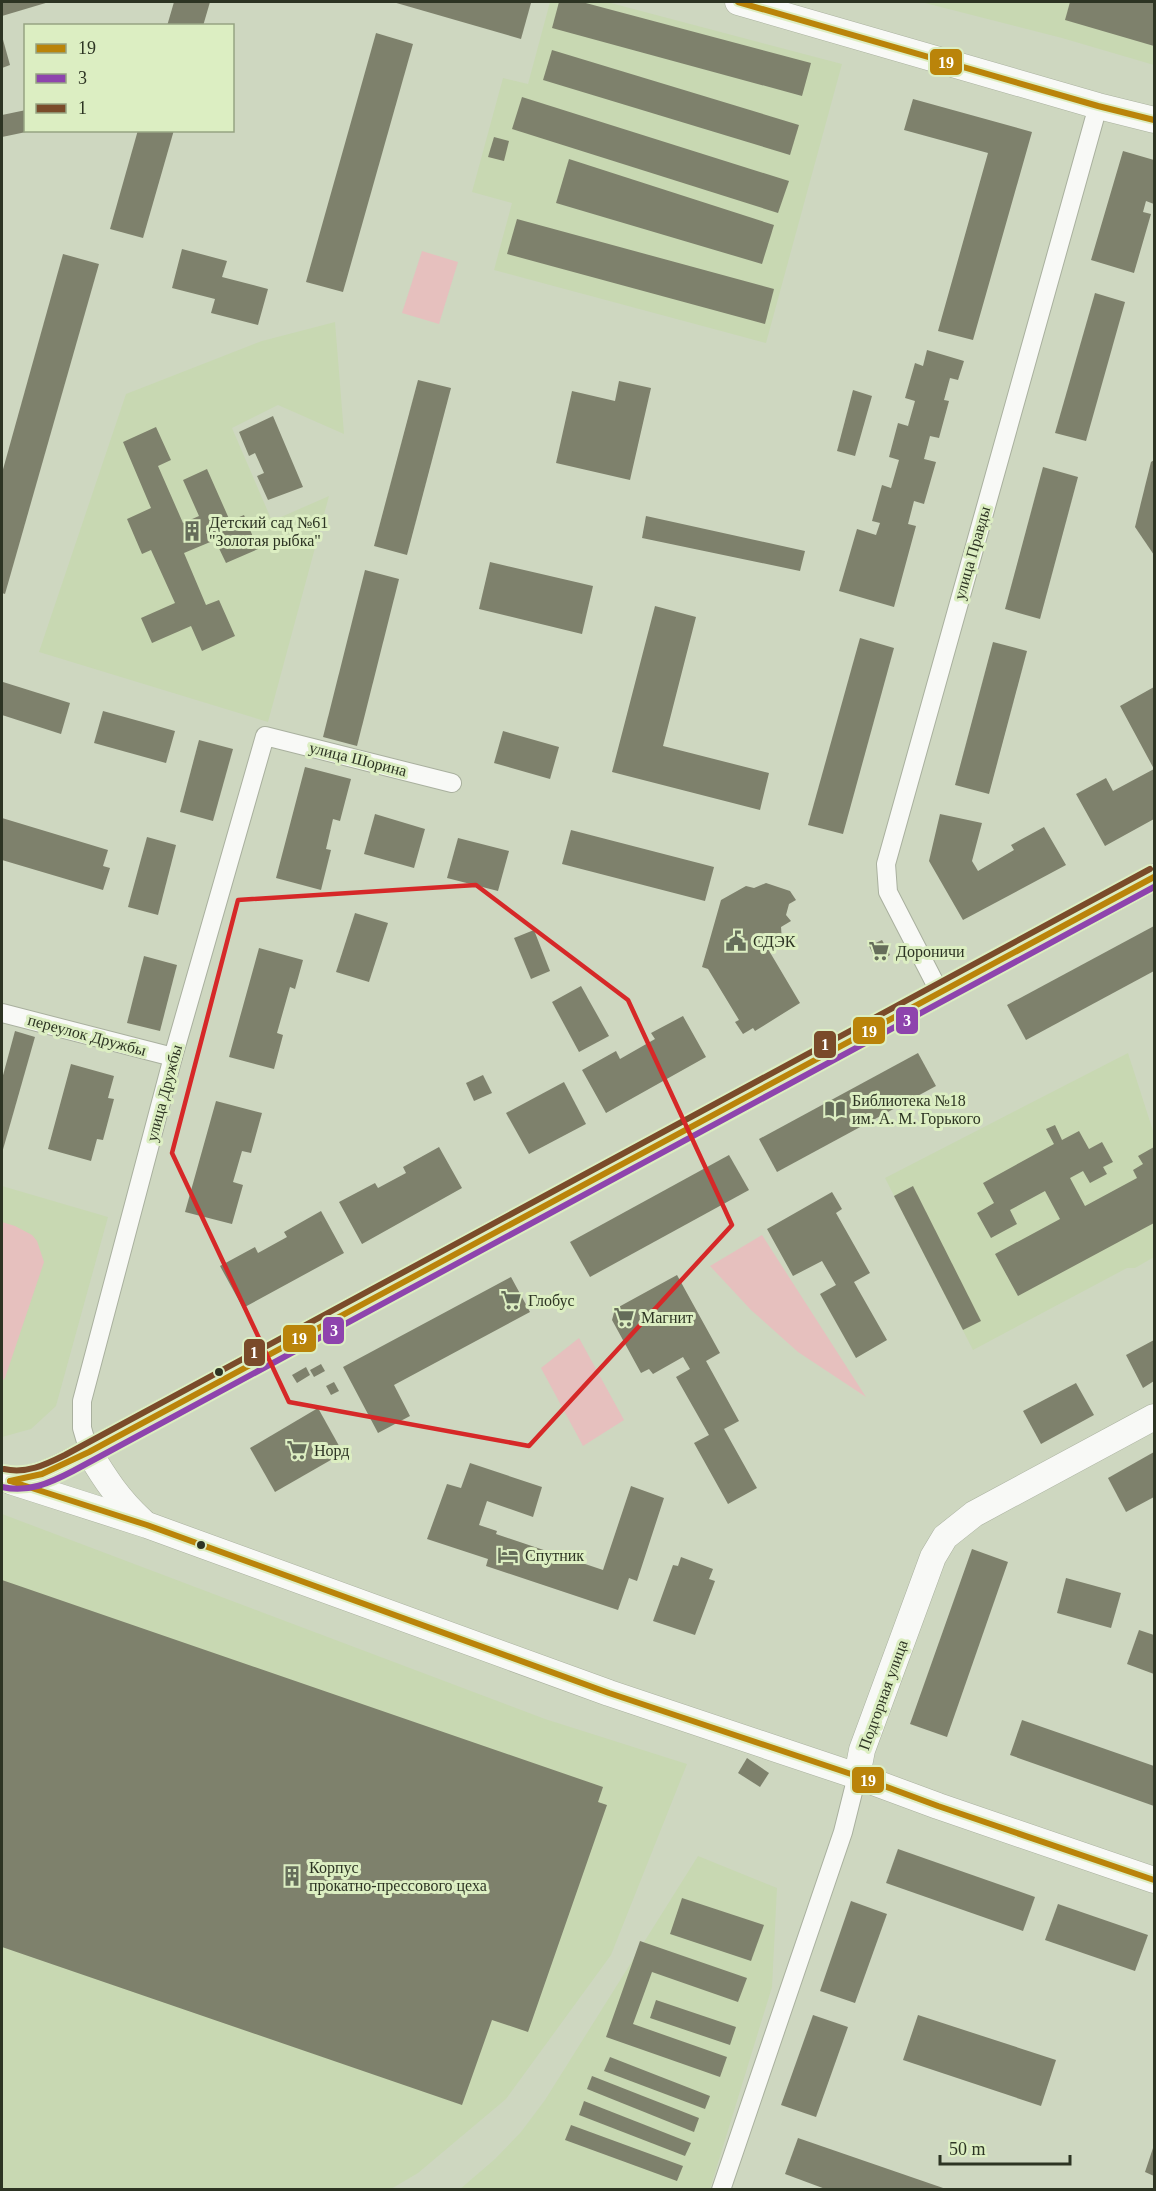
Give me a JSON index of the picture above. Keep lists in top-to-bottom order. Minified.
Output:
{"streets":{"street":["улица Правды","улица Шорина","переулок Дружбы","улица Дружбы","Подгорная улица"]},"crossings":[["улица Шорина","улица Дружбы"],["переулок Дружбы","улица Дружбы"]],"places":{"building":["Детский сад №61 \"Золотая рыбка\"","Корпус прокатно-прессового цеха"],"public building":["СДЭК"],"supermarket":["Дороничи","Глобус","Магнит","Норд"],"library":["Библиотека №18 им. А. М. Горького"],"hotel":["Спутник"]},"lines":["transit line 19","transit line 1","transit line 3"],"legend":["19","3","1"],"scale_bar":"50 m"}
